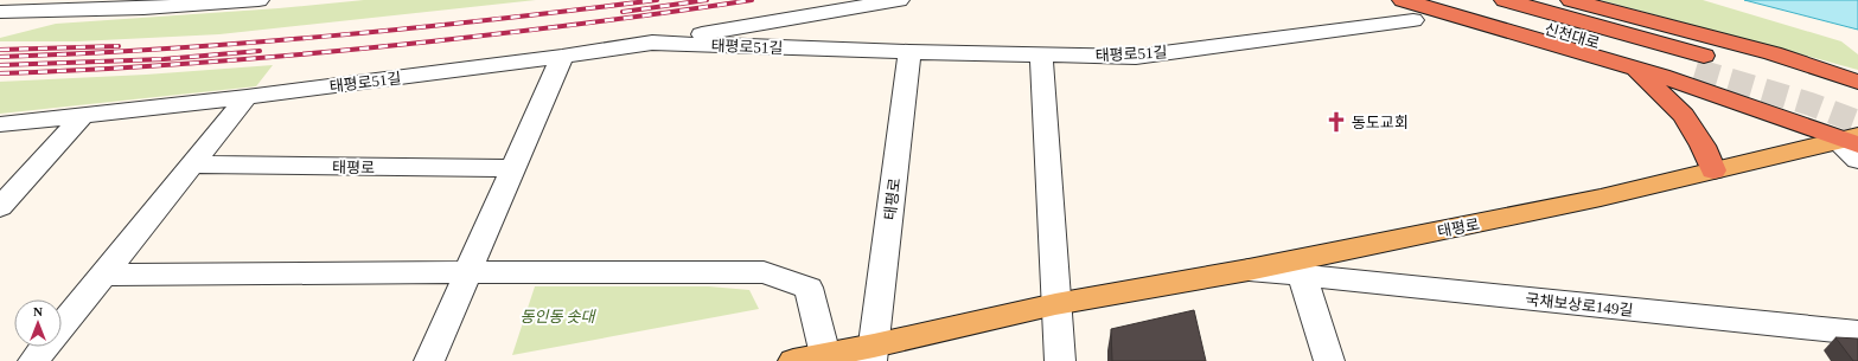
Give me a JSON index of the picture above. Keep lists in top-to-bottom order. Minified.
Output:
{"streets":{"highway":["신천대로"],"main road":["태평로"],"street":["태평로51길","국채보상로149길"]},"crossings":[["태평로51길","태평로"],["태평로","국채보상로149길"]],"parks":["동인동 솟대"],"places":{"church":["동도교회"]},"north":"top"}
